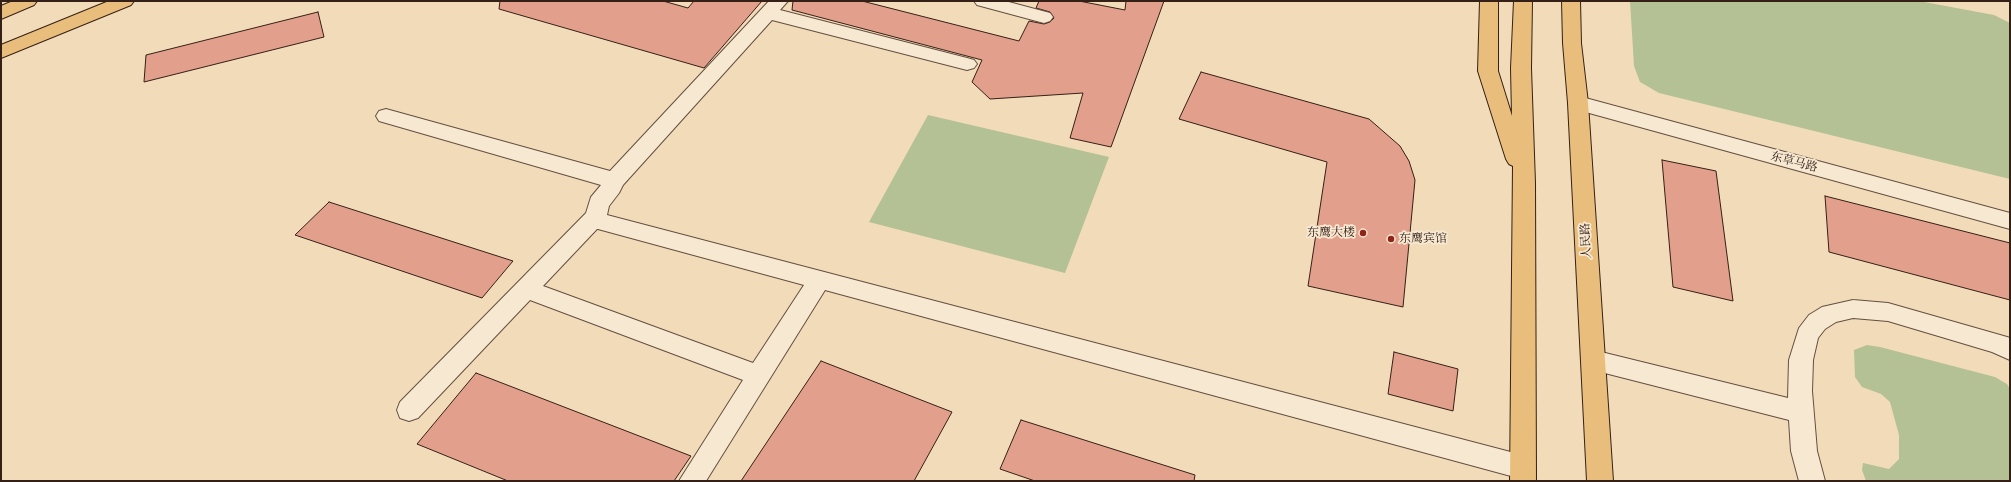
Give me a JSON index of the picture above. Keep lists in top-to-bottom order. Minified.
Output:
{"streets":{"main road":["人民路"],"street":["东草马路"]},"crossings":[["东草马路","人民路"]],"places":["东鹰大楼","东鹰宾馆"]}
